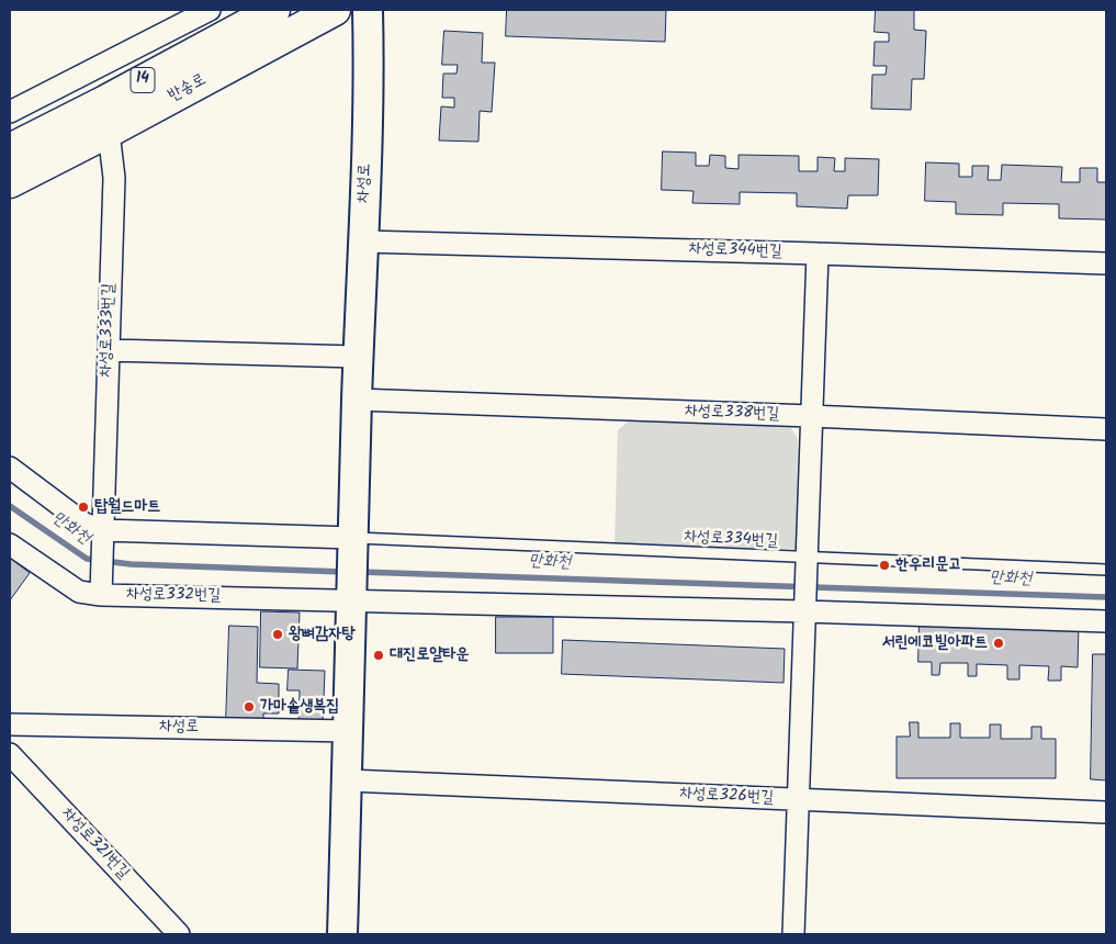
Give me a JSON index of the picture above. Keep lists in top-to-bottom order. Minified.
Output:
{"streets":{"main road":["14","반송로","차성로"],"street":["차성로344번길","차성로333번길","차성로338번길","차성로332번길","차성로326번길","차성로321번길"],"lane":["차성로334번길"]},"crossings":[["반송로","차성로333번길"],["차성로","차성로344번길"],["차성로","차성로338번길"],["차성로","차성로334번길"],["차성로","차성로332번길"],["차성로333번길","차성로332번길"]],"water":["만화천"],"places":["탑월드마트","한우리문고","왕뼈감자탕","서린에코빌아파트","대진로얄타운","가마솥생복집"]}
